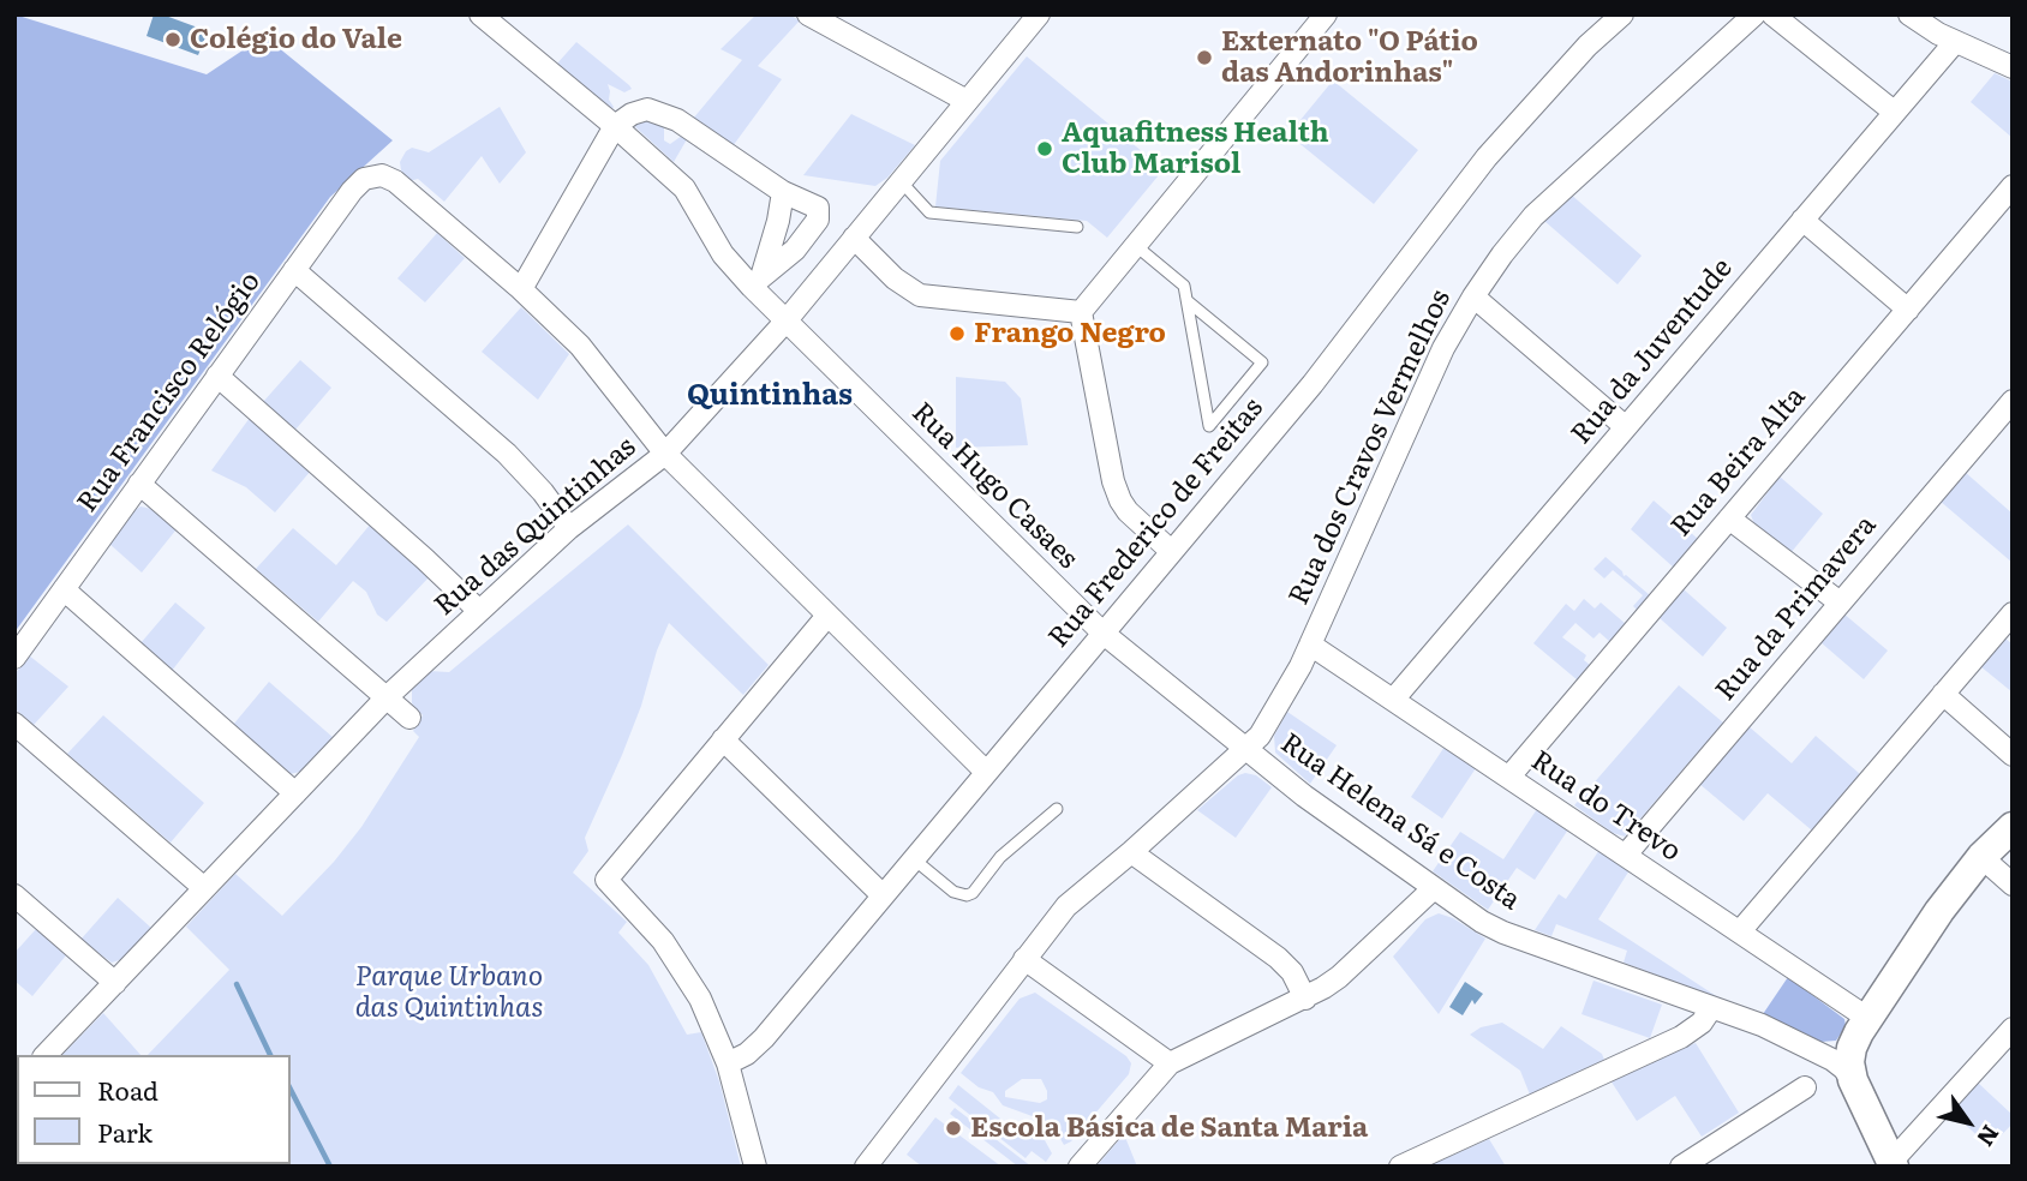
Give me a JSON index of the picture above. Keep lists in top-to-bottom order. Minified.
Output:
{"streets":{"street":["Rua da Juventude","Rua Francisco Relógio","Rua dos Cravos Vermelhos","Rua Beira Alta","Rua Hugo Casaes","Rua Frederico de Freitas","Rua das Quintinhas","Rua da Primavera","Rua do Trevo","Rua Helena Sá e Costa"]},"crossings":[["Rua da Juventude","Rua do Trevo"],["Rua dos Cravos Vermelhos","Rua Hugo Casaes"],["Rua dos Cravos Vermelhos","Rua do Trevo"],["Rua dos Cravos Vermelhos","Rua Helena Sá e Costa"],["Rua Beira Alta","Rua do Trevo"],["Rua Hugo Casaes","Rua Frederico de Freitas"],["Rua Hugo Casaes","Rua das Quintinhas"],["Rua Hugo Casaes","Rua Helena Sá e Costa"],["Rua da Primavera","Rua do Trevo"]],"districts":["Quintinhas"],"parks":["Parque Urbano das Quintinhas"],"places":["Colégio do Vale","Externato \"O Pátio das Andorinhas\"","Aquafitness Health Club Marisol","Frango Negro","Escola Básica de Santa Maria"],"legend":["Road","Park"],"north":"bottom right"}
